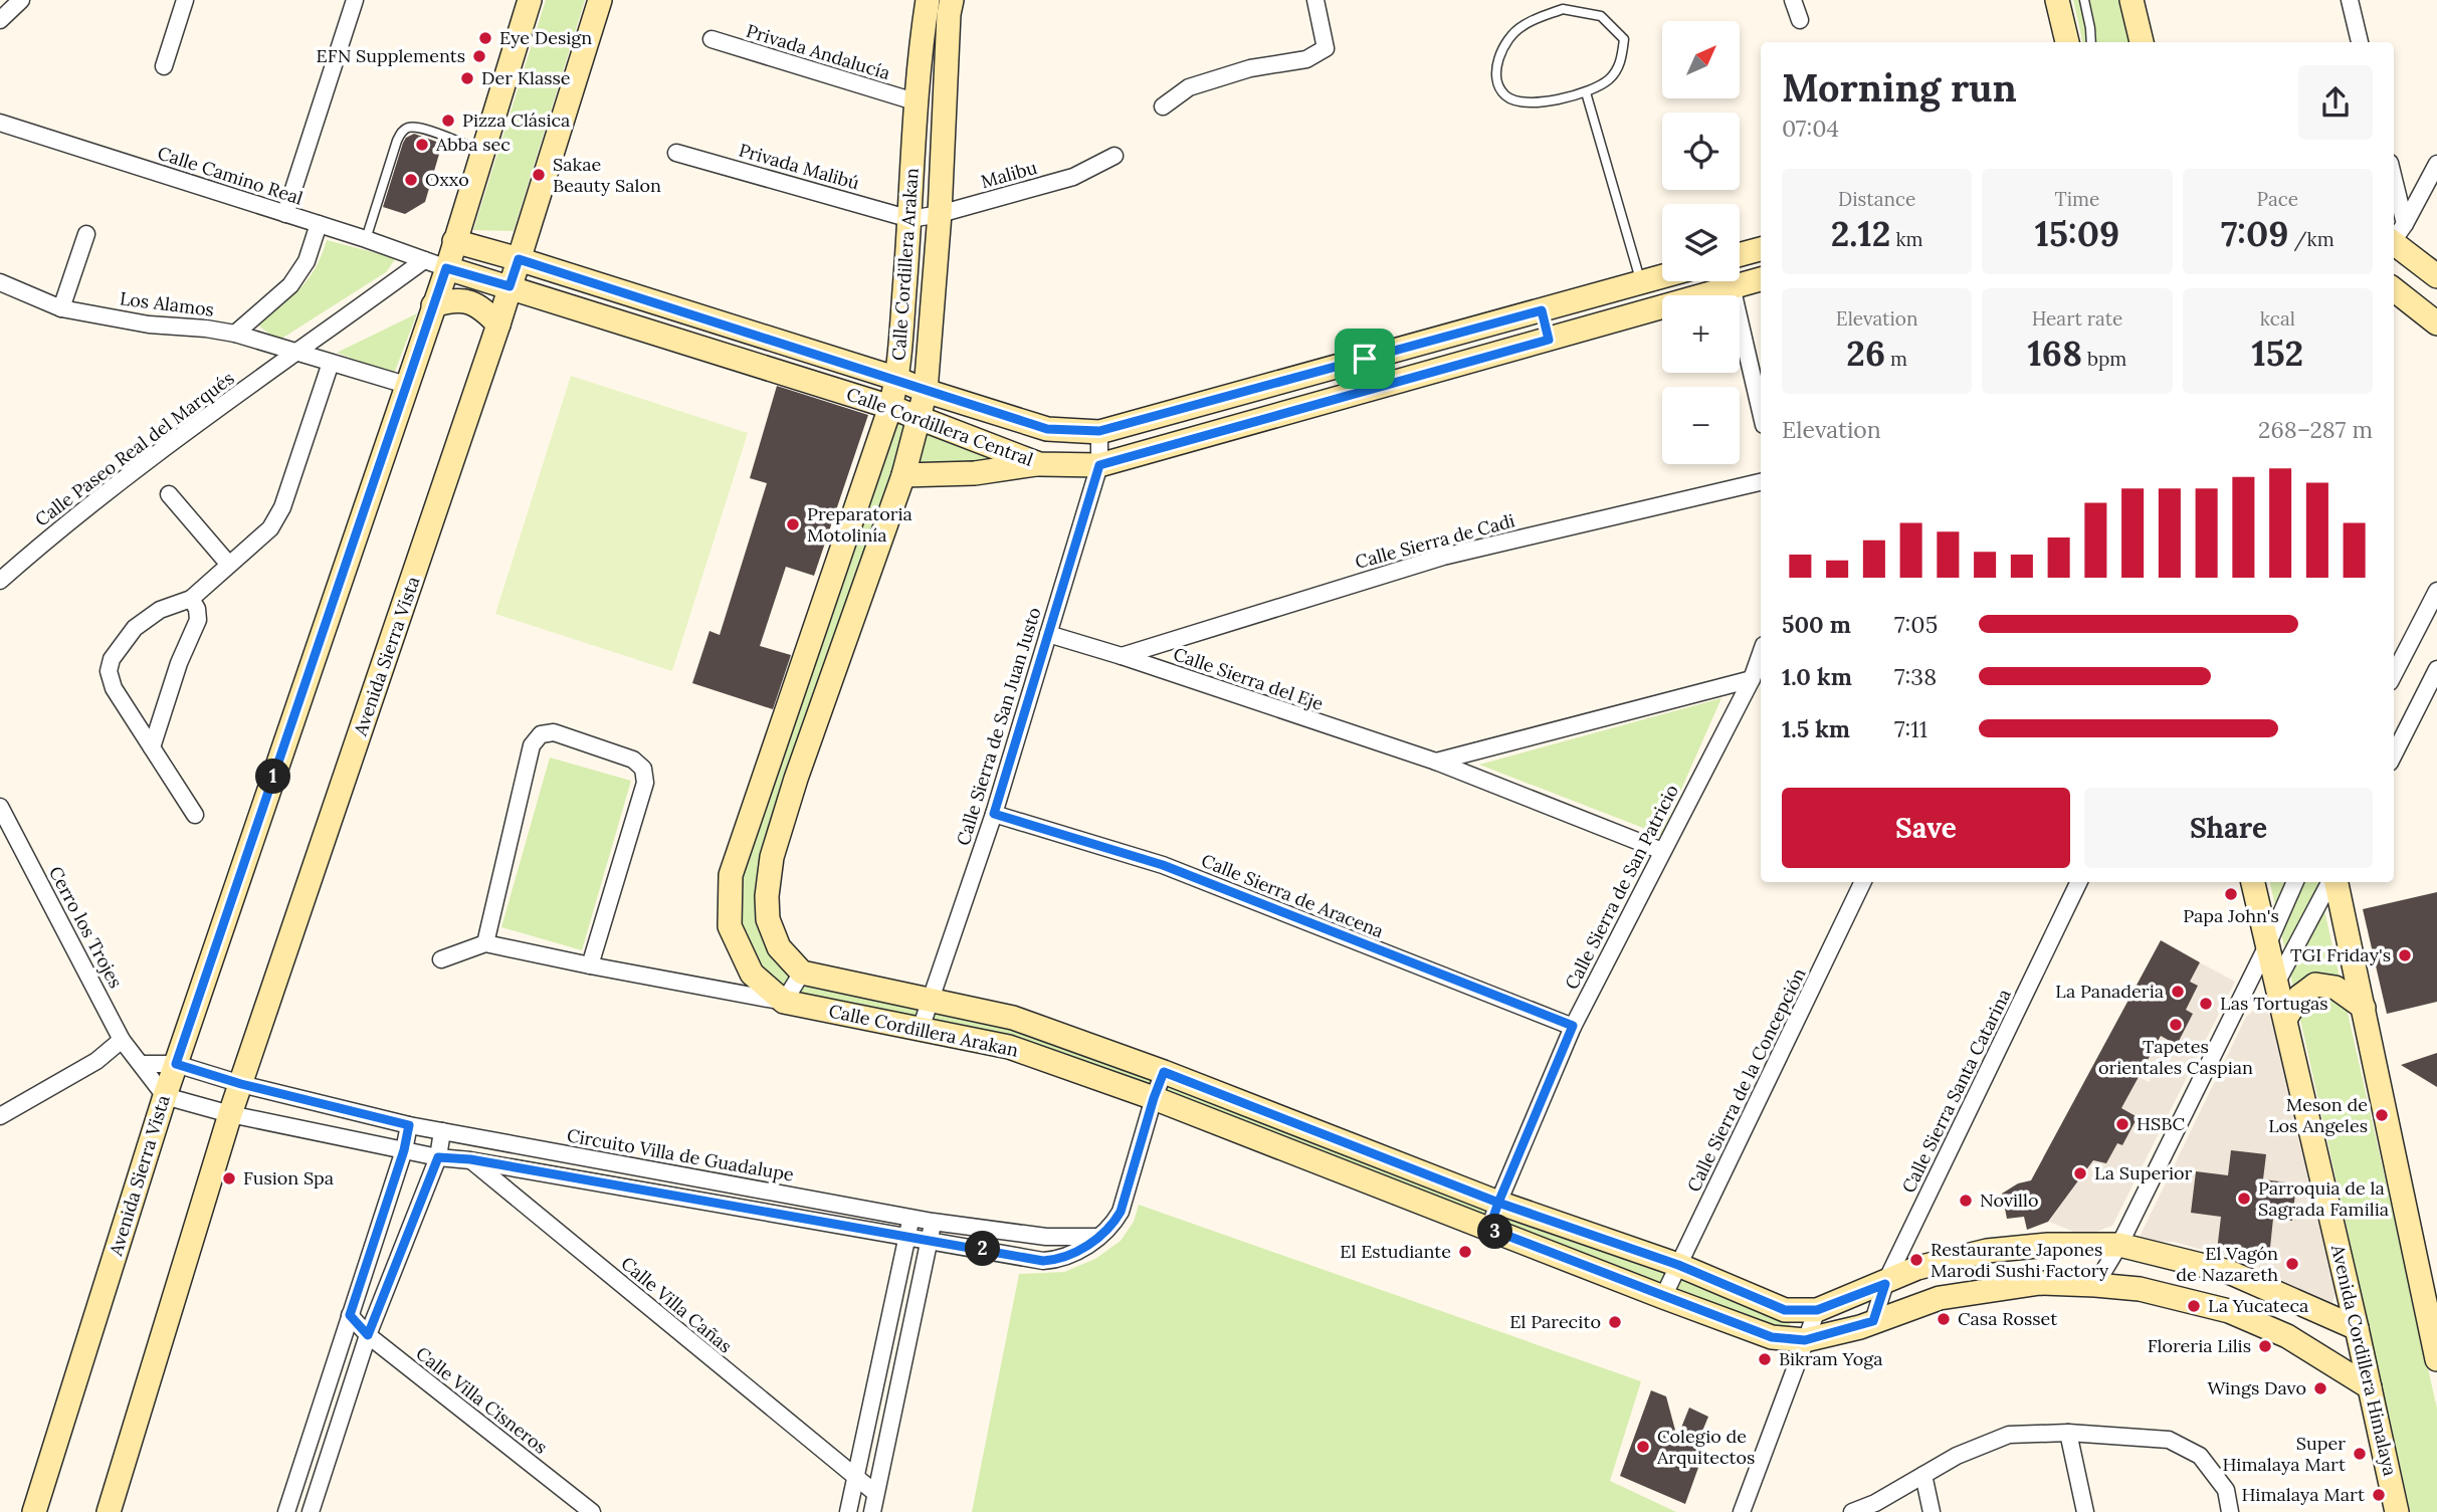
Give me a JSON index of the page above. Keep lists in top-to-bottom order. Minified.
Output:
{"streets":{"street":["Privada Andalucía","Privada Malibú","Malibu","Calle Camino Real","Calle Cordillera Arakan","Los Alamos","Calle Cordillera Central","Calle Paseo Real del Marqués","Calle Sierra de Cadi","Avenida Sierra Vista","Calle Sierra del Eje","Calle Sierra de San Juan Justo","Calle Sierra de San Patricio","Calle Sierra de Aracena","Cerro los Trojes","Calle Sierra de la Concepción","Calle Sierra Santa Catarina","Circuito Villa de Guadalupe","Calle Villa Cañas","Avenida Cordillera Himalaya","Calle Villa Cisneros"]},"crossings":[["Privada Andalucía","Calle Cordillera Arakan"],["Privada Malibú","Malibu"],["Privada Malibú","Calle Cordillera Arakan"],["Malibu","Calle Cordillera Arakan"],["Calle Camino Real","Los Alamos"],["Calle Camino Real","Calle Cordillera Central"],["Calle Camino Real","Avenida Sierra Vista"],["Calle Cordillera Arakan","Calle Cordillera Central"],["Calle Cordillera Arakan","Calle Sierra de San Juan Justo"],["Calle Cordillera Arakan","Calle Sierra de San Patricio"],["Calle Cordillera Arakan","Calle Sierra de la Concepción"],["Calle Cordillera Arakan","Calle Sierra Santa Catarina"],["Calle Cordillera Arakan","Avenida Cordillera Himalaya"],["Calle Cordillera Central","Avenida Sierra Vista"],["Calle Cordillera Central","Calle Sierra de San Juan Justo"],["Calle Sierra de Cadi","Calle Sierra del Eje"],["Avenida Sierra Vista","Cerro los Trojes"],["Avenida Sierra Vista","Circuito Villa de Guadalupe"],["Calle Sierra del Eje","Calle Sierra de San Juan Justo"],["Calle Sierra del Eje","Calle Sierra de San Patricio"],["Calle Sierra de San Juan Justo","Calle Sierra de Aracena"],["Calle Sierra de San Patricio","Calle Sierra de Aracena"]],"places":["Eye Design","EFN Supplements","Der Klasse","Pizza Clásica","Abba sec","Sakae Beauty Salon","Oxxo","Preparatoria Motolinía","Papa John's","TGI Friday's","La Panaderia","Las Tortugas","Tapetes orientales Caspian","Meson de Los Angeles","HSBC","La Superior","Fusion Spa","Parroquia de la Sagrada Familia","Novillo","El Estudiante","Restaurante Japones Marodi Sushi Factory","El Vagón de Nazareth","La Yucateca","Casa Rosset","El Parecito","Floreria Lilis","Bikram Yoga","Wings Davo","Colegio de Arquitectos","Super Himalaya Mart","Himalaya Mart"],"north":"top right","page":{"map_buttons":["+","−"],"heading":["Morning run","07:04"],"stats":[["Distance","2.12 km"],["Time","15:09"],["Pace","7:09 /km"],["Elevation","26 m"],["Heart rate","168 bpm"],["kcal","152"]],"chart":["Elevation","268–287 m"],"list":[{"name":"500 m","note":"7:05"},{"name":"1.0 km","note":"7:38"},{"name":"1.5 km","note":"7:11"}],"pins":["1","3","2"],"buttons":["Save","Share"]}}
